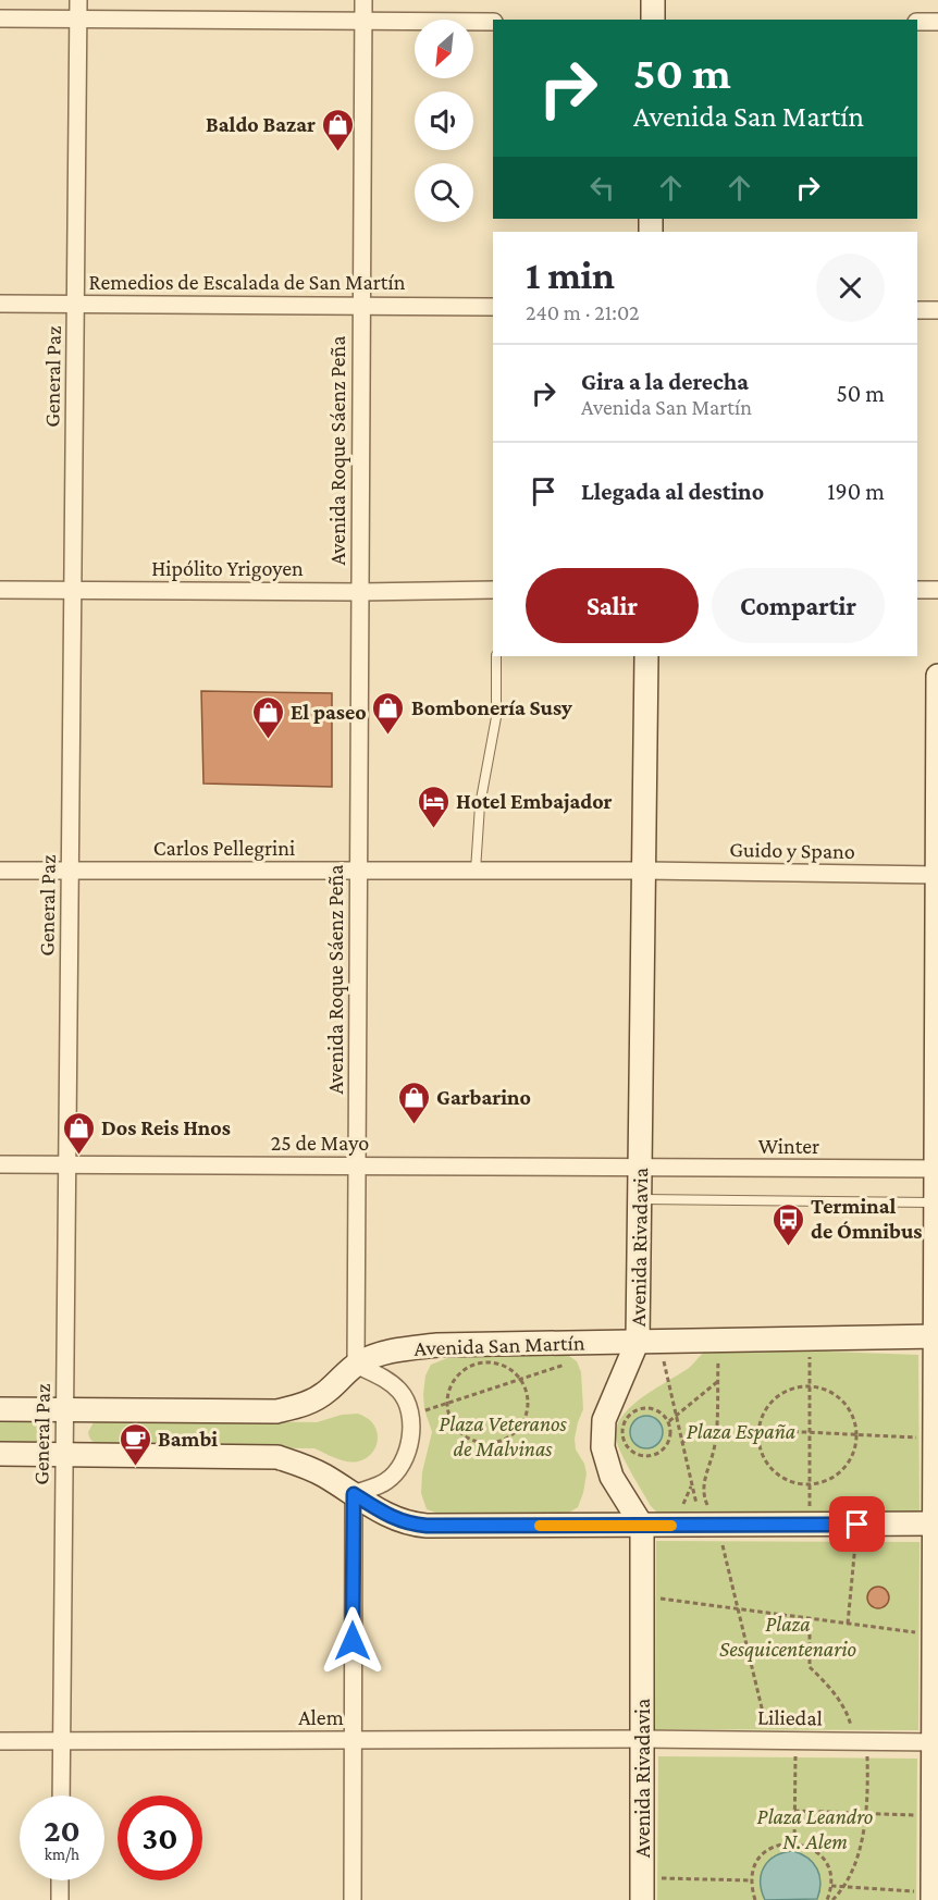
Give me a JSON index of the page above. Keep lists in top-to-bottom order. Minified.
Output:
{"streets":{"main road":["Avenida Rivadavia","Avenida San Martín"],"street":["Remedios de Escalada de San Martín","General Paz","Avenida Roque Sáenz Peña","Hipólito Yrigoyen","Carlos Pellegrini","Guido y Spano","25 de Mayo","Winter","Alem","Liliedal"]},"crossings":[["Remedios de Escalada de San Martín","General Paz"],["Remedios de Escalada de San Martín","Avenida Roque Sáenz Peña"],["General Paz","Hipólito Yrigoyen"],["General Paz","Carlos Pellegrini"],["General Paz","25 de Mayo"],["General Paz","Avenida San Martín"],["General Paz","Alem"],["Avenida Roque Sáenz Peña","Hipólito Yrigoyen"],["Avenida Roque Sáenz Peña","Carlos Pellegrini"],["Avenida Roque Sáenz Peña","25 de Mayo"],["Avenida Roque Sáenz Peña","Avenida San Martín"],["Carlos Pellegrini","Guido y Spano"],["Carlos Pellegrini","Avenida Rivadavia"],["Guido y Spano","Avenida Rivadavia"],["25 de Mayo","Winter"],["25 de Mayo","Avenida Rivadavia"],["Winter","Avenida Rivadavia"],["Avenida Rivadavia","Avenida San Martín"],["Avenida Rivadavia","Alem"],["Avenida Rivadavia","Liliedal"],["Alem","Liliedal"]],"parks":["Plaza Veteranos de Malvinas","Plaza España","Plaza Sesquicentenario","Plaza Leandro N. Alem"],"places":{"shop":["Baldo Bazar","Bombonería Susy","El paseo","Garbarino","Dos Reis Hnos"],"hotel":["Hotel Embajador"],"bus stop":["Terminal de Ómnibus"],"cafe":["Bambi"]},"north":"bottom left","page":{"turn":["50 m","Avenida San Martín"],"heading":["1 min","240 m · 21:02"],"list":[{"name":"Gira a la derecha","note":"Avenida San Martín","value":"50 m"},{"name":"Llegada al destino","value":"190 m"}],"buttons":["Salir","Compartir"],"speed":"20 km/h","limit":"30"}}
